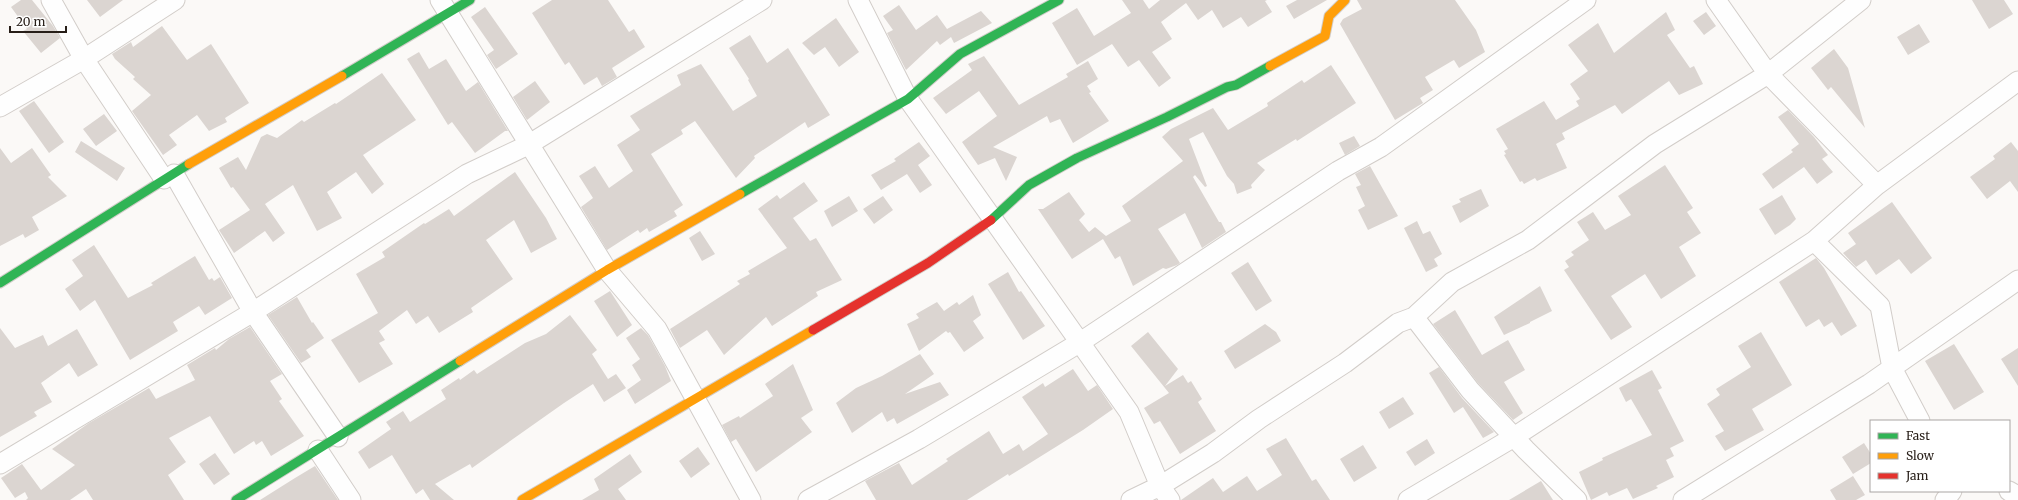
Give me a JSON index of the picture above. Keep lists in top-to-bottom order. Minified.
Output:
{"legend":["Fast","Slow","Jam"],"scale_bar":"20 m"}
